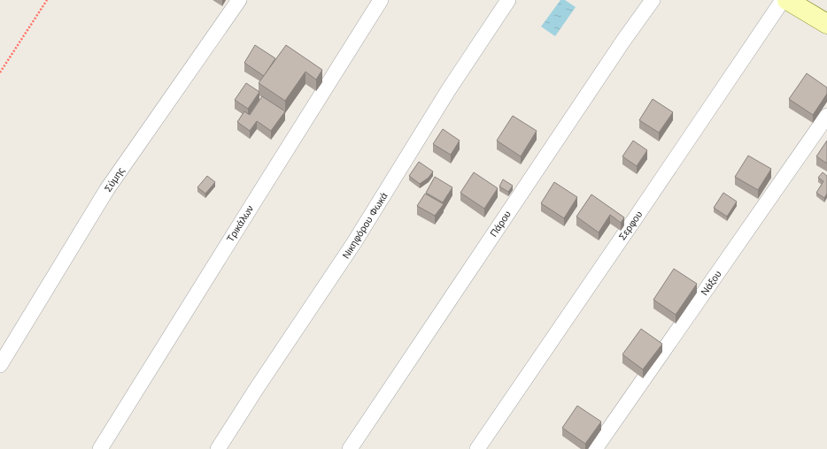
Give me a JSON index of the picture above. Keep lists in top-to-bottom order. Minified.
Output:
{"streets":{"street":["Σύμης","Τρικάλων","Πάρου","Νικηφόρου Φωκά","Σερφου","Νάξου"]}}
